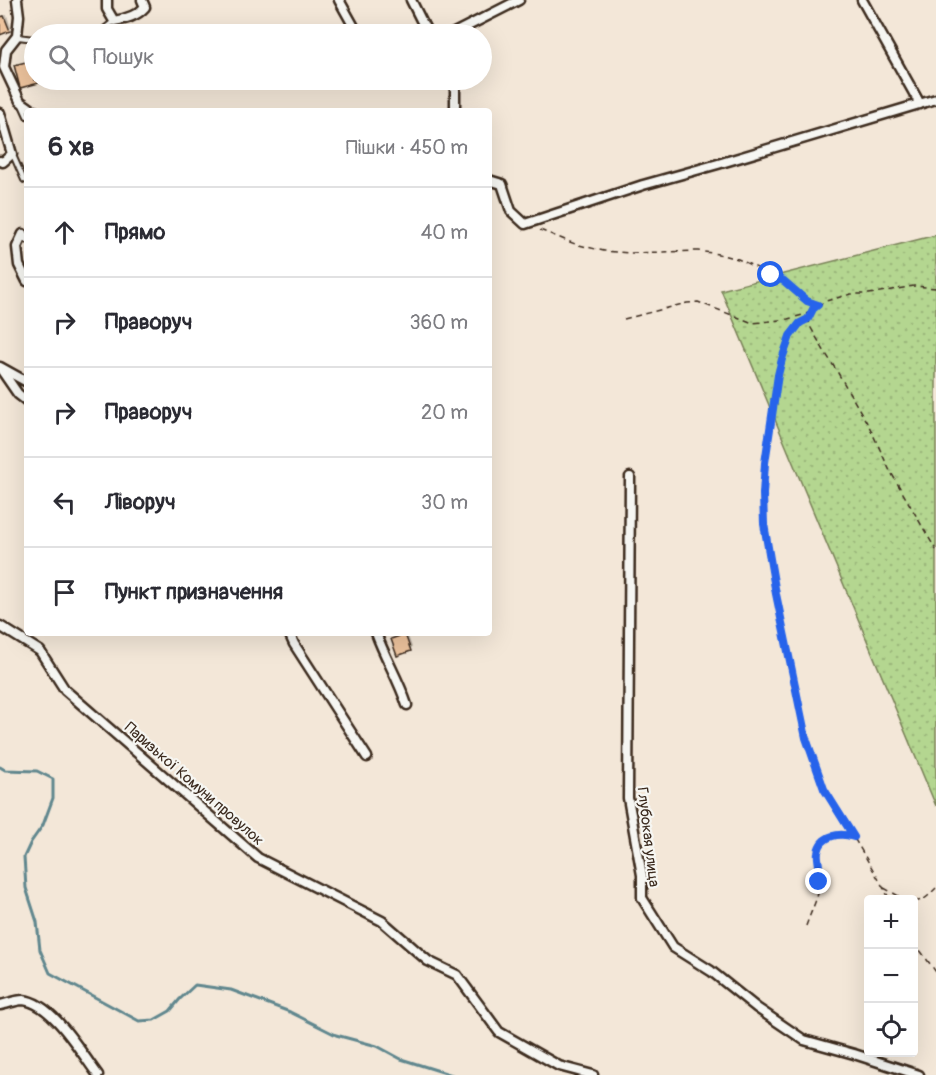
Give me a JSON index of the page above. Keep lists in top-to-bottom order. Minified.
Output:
{"streets":{"street":["Паризької Комуни провулок","Глубокая улица"]},"page":{"search":"Пошук","heading":["6 хв","Пішки · 450 m"],"list":[["Прямо","40 m"],["Праворуч","360 m"],["Праворуч","20 m"],["Ліворуч","30 m"],"Пункт призначення"],"map_buttons":["+","−"]}}
